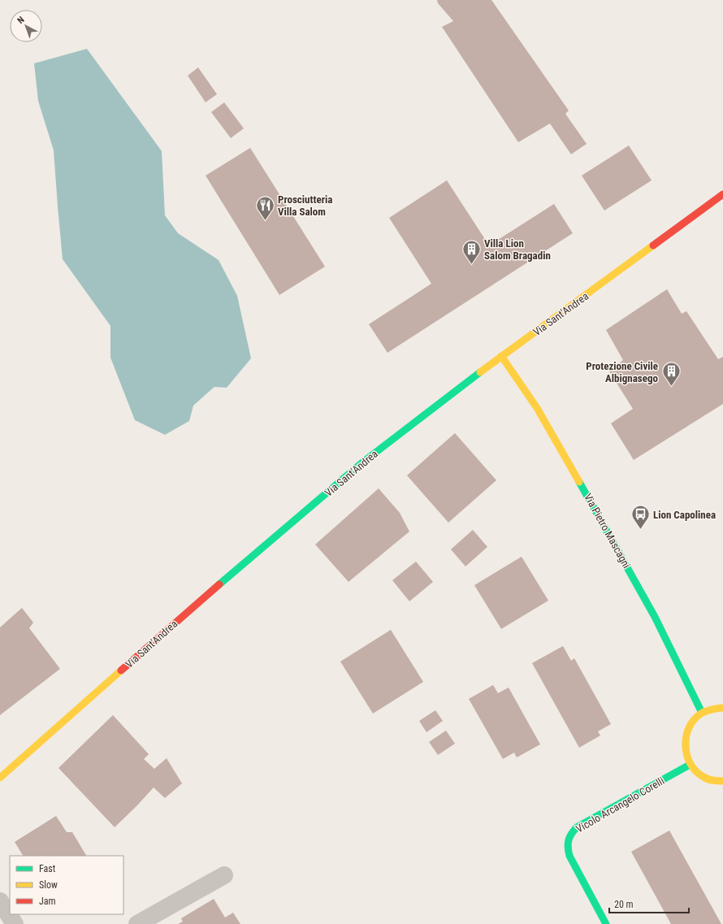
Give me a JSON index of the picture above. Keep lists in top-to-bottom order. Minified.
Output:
{"streets":{"street":["Via Sant'Andrea","Via Pietro Mascagni","Vicolo Arcangelo Corelli"]},"crossings":[["Via Sant'Andrea","Via Pietro Mascagni"]],"places":{"restaurant":["Prosciutteria Villa Salom"],"building":["Villa Lion Salom Bragadin","Protezione Civile Albignasego"],"bus stop":["Lion Capolinea"]},"legend":["Fast","Slow","Jam"],"scale_bar":"20 m","north":"top left"}
